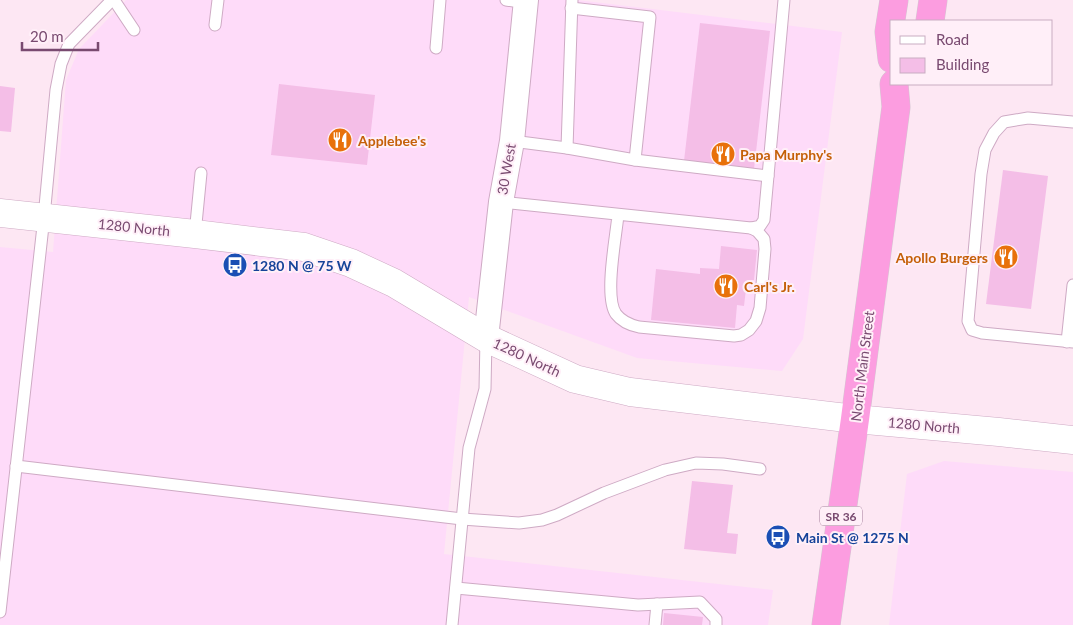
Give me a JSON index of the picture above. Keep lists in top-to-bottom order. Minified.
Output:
{"streets":{"highway":["North Main Street","SR 36"],"street":["30 West","1280 North"]},"crossings":[["30 West","1280 North"],["1280 North","North Main Street"]],"places":{"restaurant":["Applebee's","Papa Murphy's","Apollo Burgers","Carl's Jr."],"bus stop":["1280 N @ 75 W","Main St @ 1275 N"]},"legend":["Road","Building"],"scale_bar":"20 m"}
